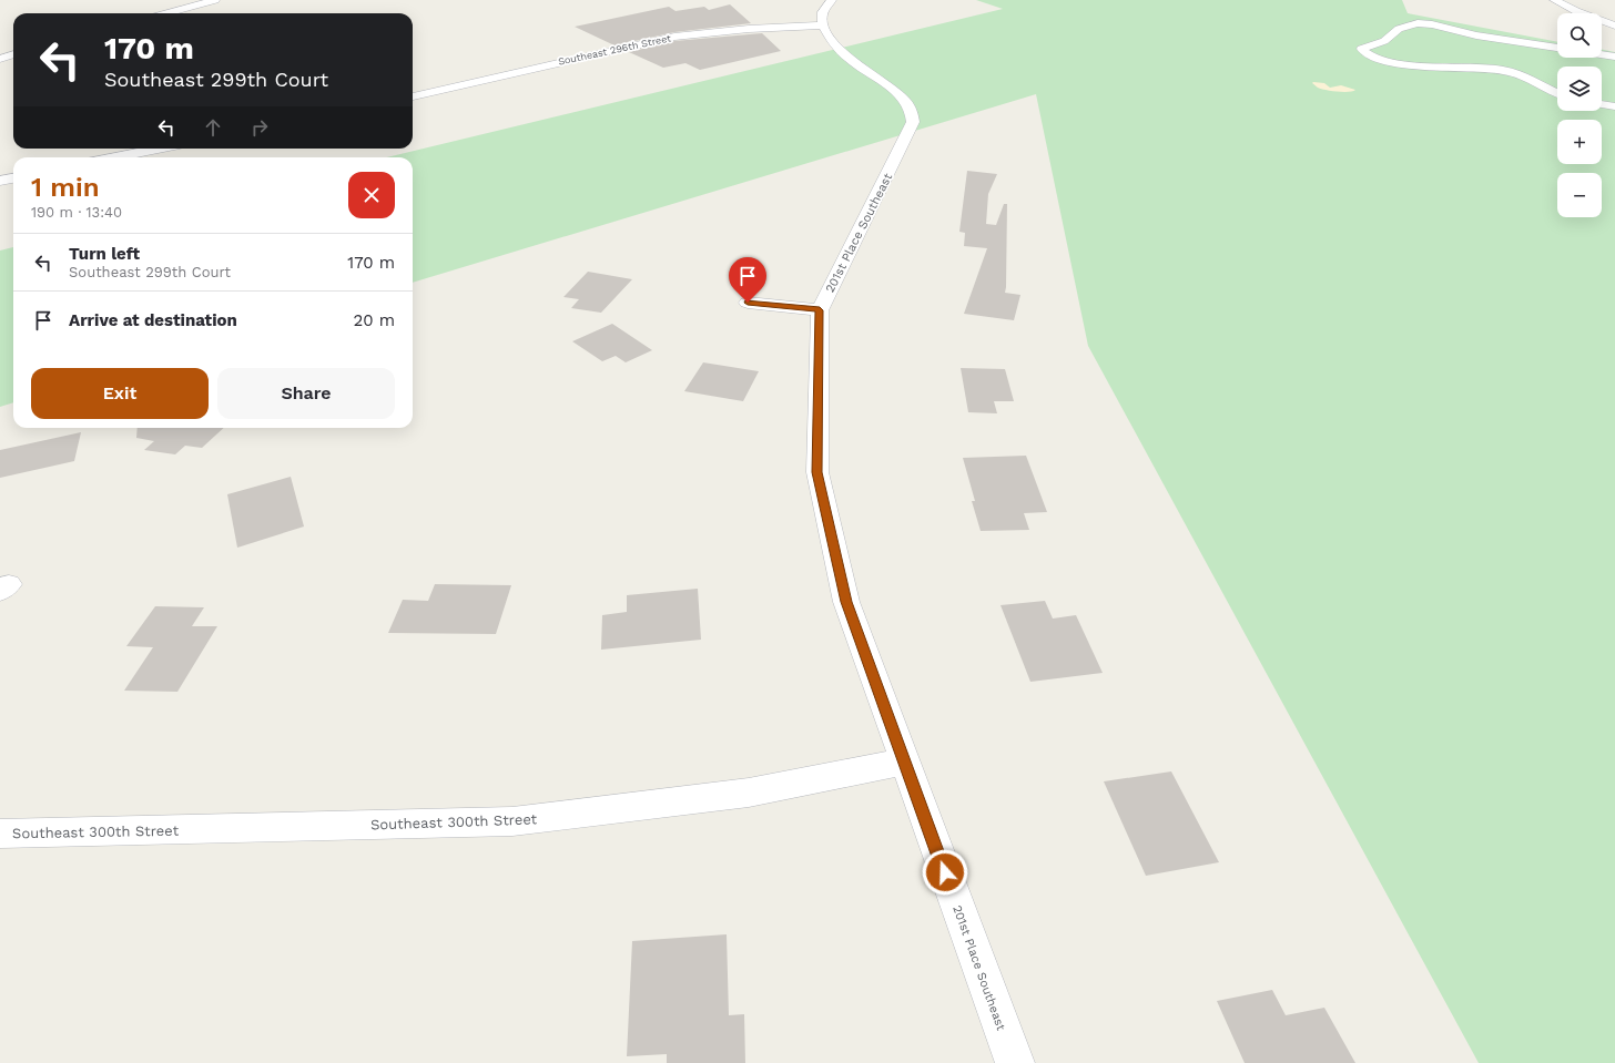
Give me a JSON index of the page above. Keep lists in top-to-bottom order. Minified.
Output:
{"streets":{"street":["Southeast 296th Street","201st Place Southeast","Southeast 300th Street"]},"crossings":[["Southeast 296th Street","201st Place Southeast"],["201st Place Southeast","Southeast 300th Street"]],"page":{"map_buttons":["+","−"],"turn":["170 m","Southeast 299th Court"],"heading":["1 min","190 m · 13:40"],"list":[{"name":"Turn left","note":"Southeast 299th Court","value":"170 m"},{"name":"Arrive at destination","value":"20 m"}],"buttons":["Exit","Share"]}}
